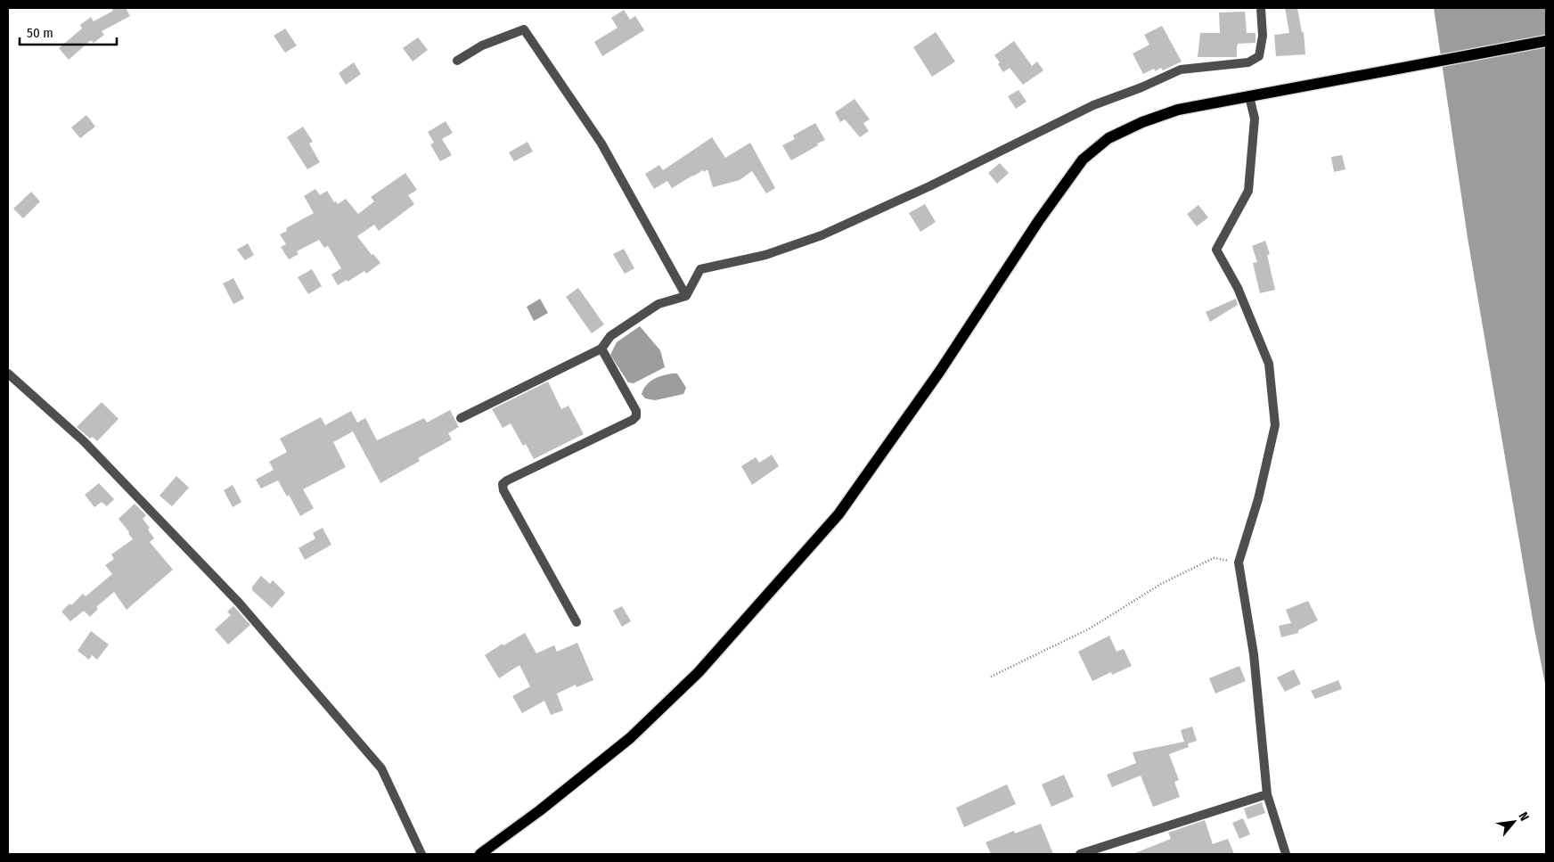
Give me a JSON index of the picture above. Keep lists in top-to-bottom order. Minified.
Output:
{"scale_bar":"50 m","north":"top right"}
